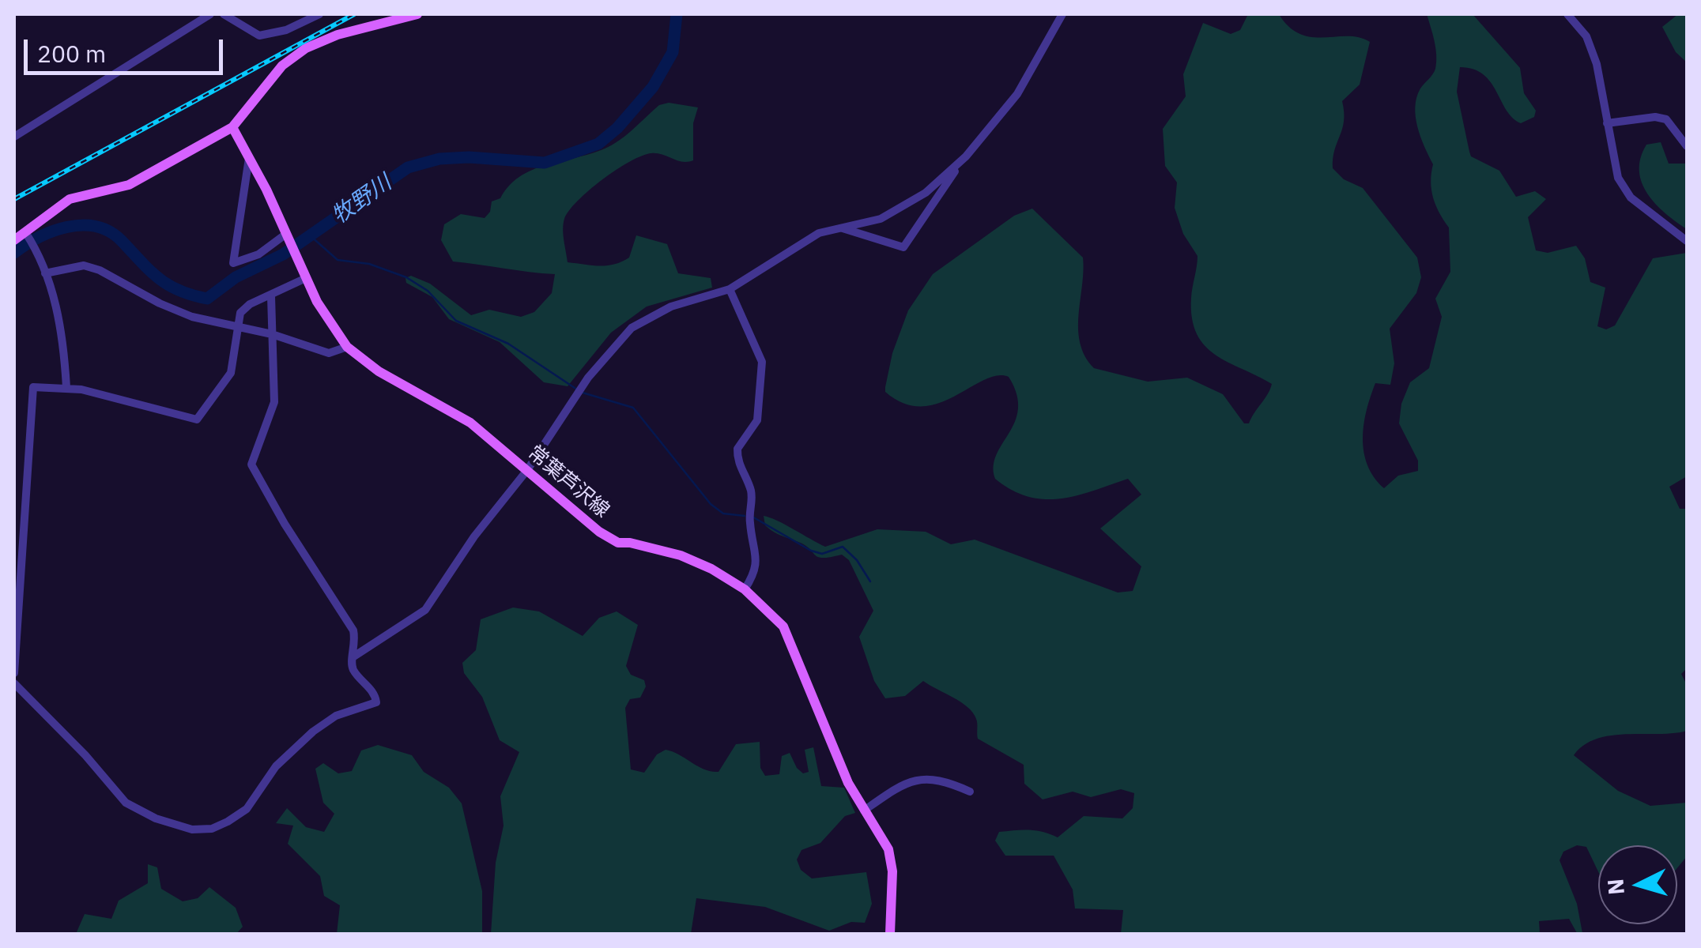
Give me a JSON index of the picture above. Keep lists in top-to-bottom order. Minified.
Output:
{"streets":{"main road":["常葉芦沢線"]},"water":["牧野川"],"scale_bar":"200 m","north":"left"}
